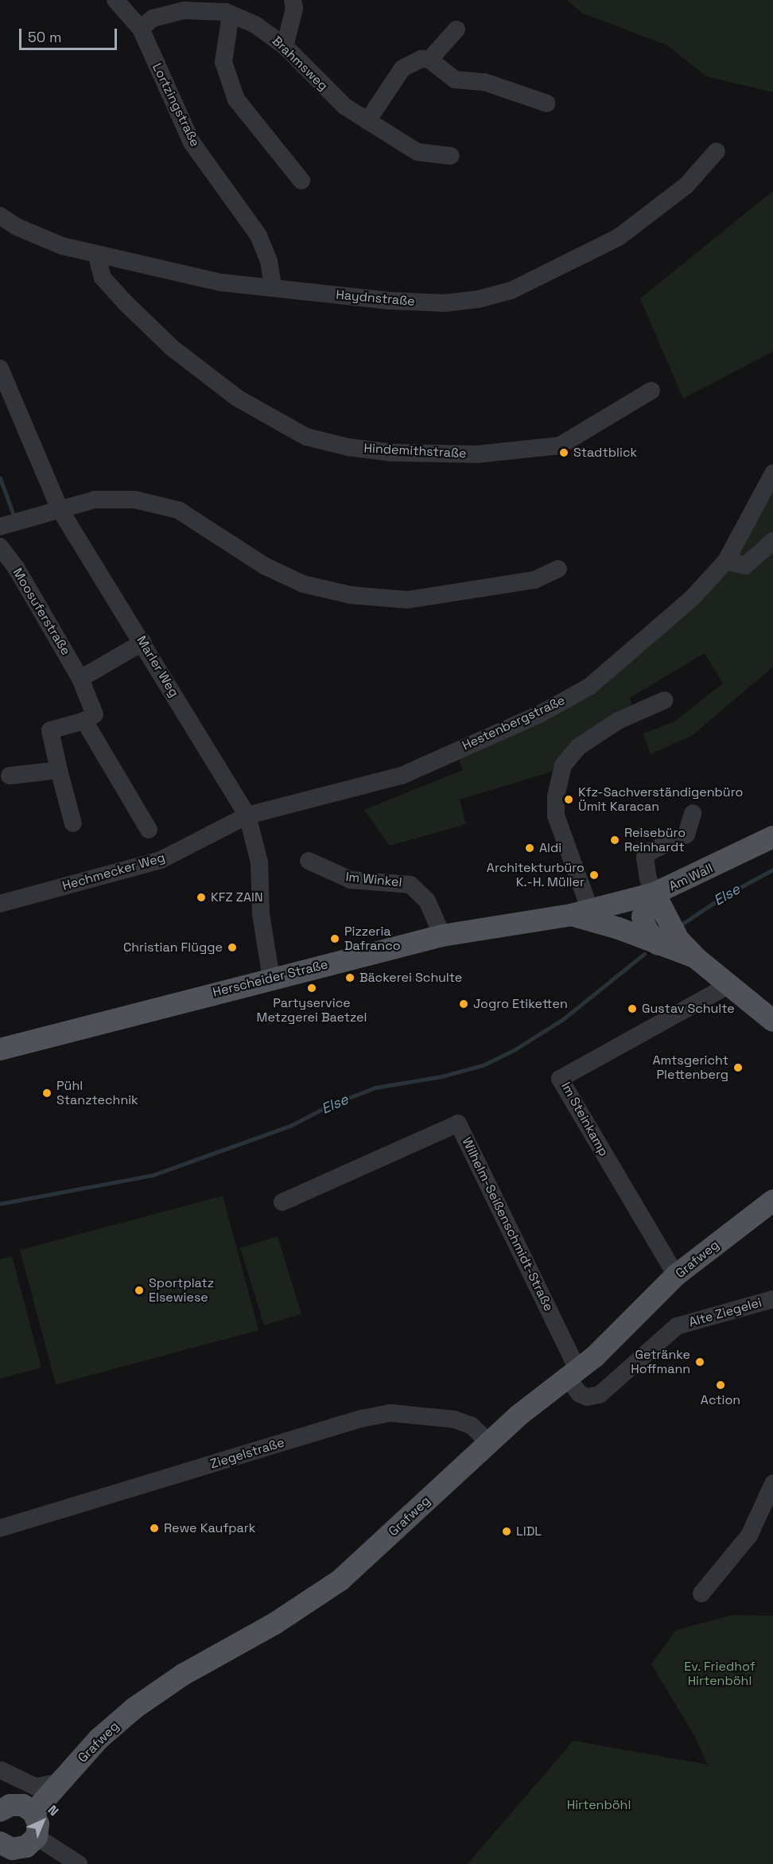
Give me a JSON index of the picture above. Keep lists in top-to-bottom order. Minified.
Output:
{"streets":{"main road":["Am Wall","Herscheider Straße","Grafweg"],"street":["Brahmsweg","Lortzingstraße","Haydnstraße","Hindemithstraße","Moosuferstraße","Marler Weg","Hestenbergstraße","Hechmecker Weg","Im Winkel","Im Steinkamp","Wilhelm-Seißenschmidt-Straße","Alte Ziegelei","Ziegelstraße"]},"crossings":[["Brahmsweg","Lortzingstraße"],["Lortzingstraße","Haydnstraße"],["Haydnstraße","Hindemithstraße"],["Marler Weg","Hestenbergstraße"],["Marler Weg","Hechmecker Weg"],["Marler Weg","Herscheider Straße"],["Hestenbergstraße","Hechmecker Weg"],["Am Wall","Herscheider Straße"],["Im Winkel","Herscheider Straße"],["Im Steinkamp","Grafweg"],["Wilhelm-Seißenschmidt-Straße","Grafweg"],["Wilhelm-Seißenschmidt-Straße","Alte Ziegelei"],["Grafweg","Alte Ziegelei"],["Grafweg","Ziegelstraße"]],"water":["Else"],"parks":["Ev. Friedhof Hirtenböhl","Hirtenböhl"],"places":["Stadtblick","Kfz-Sachverständigenbüro Ümit Karacan","Reisebüro Reinhardt","Aldi","Architekturbüro K.-H. Müller","KFZ ZAIN","Pizzeria Dafranco","Christian Flügge","Bäckerei Schulte","Partyservice Metzgerei Baetzel","Jogro Etiketten","Gustav Schulte","Amtsgericht Plettenberg","Pühl Stanztechnik","Sportplatz Elsewiese","Getränke Hoffmann","Action","Rewe Kaufpark","LIDL"],"scale_bar":"50 m","north":"top right"}
